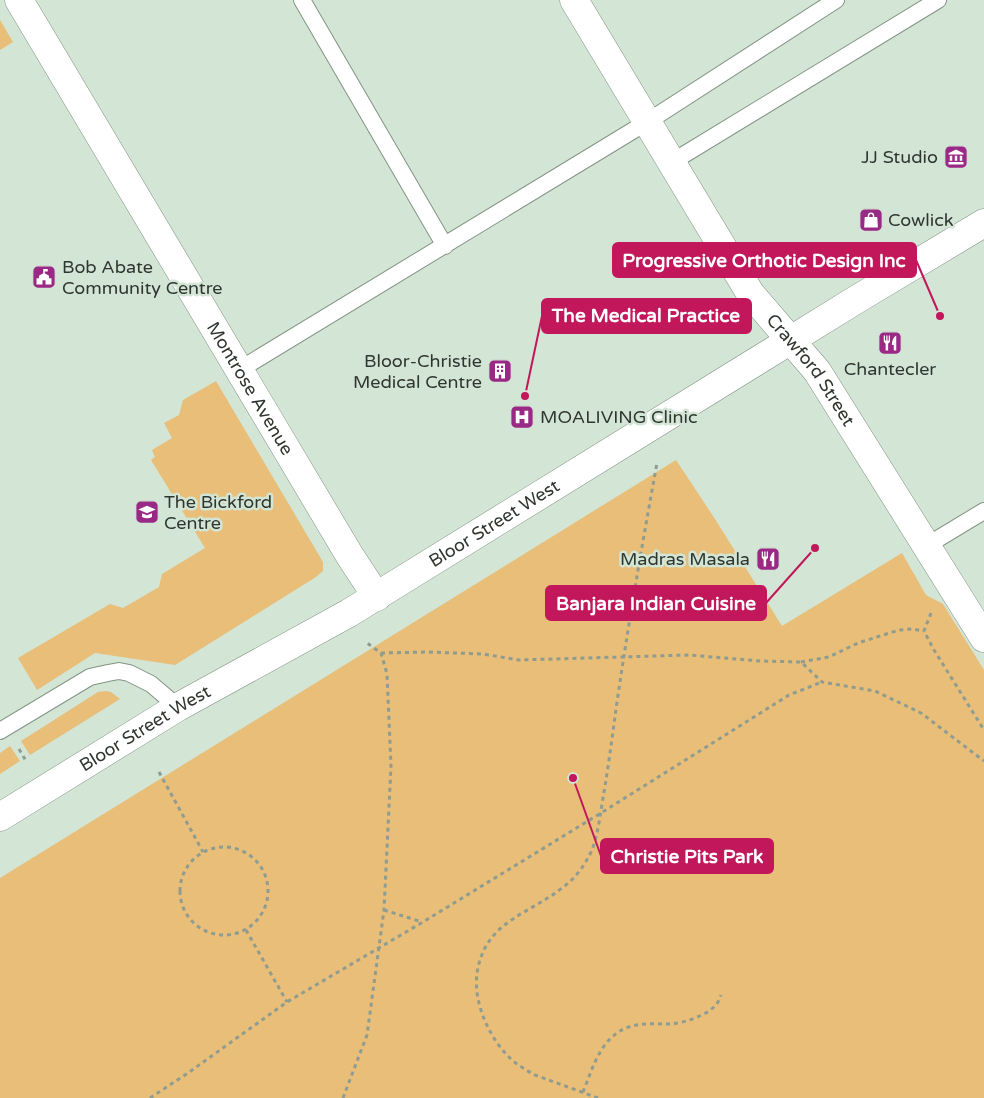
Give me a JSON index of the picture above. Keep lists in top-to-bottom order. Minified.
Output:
{"streets":{"street":["Crawford Street","Montrose Avenue","Bloor Street West"]},"crossings":[["Crawford Street","Bloor Street West"],["Montrose Avenue","Bloor Street West"]],"places":{"museum":["JJ Studio"],"shop":["Cowlick"],"public building":["Bob Abate Community Centre"],"other":["Progressive Orthotic Design Inc","The Medical Practice","Banjara Indian Cuisine","Christie Pits Park"],"restaurant":["Chantecler","Madras Masala"],"building":["Bloor-Christie Medical Centre"],"hospital":["MOALIVING Clinic"],"school or university":["The Bickford Centre"]}}
